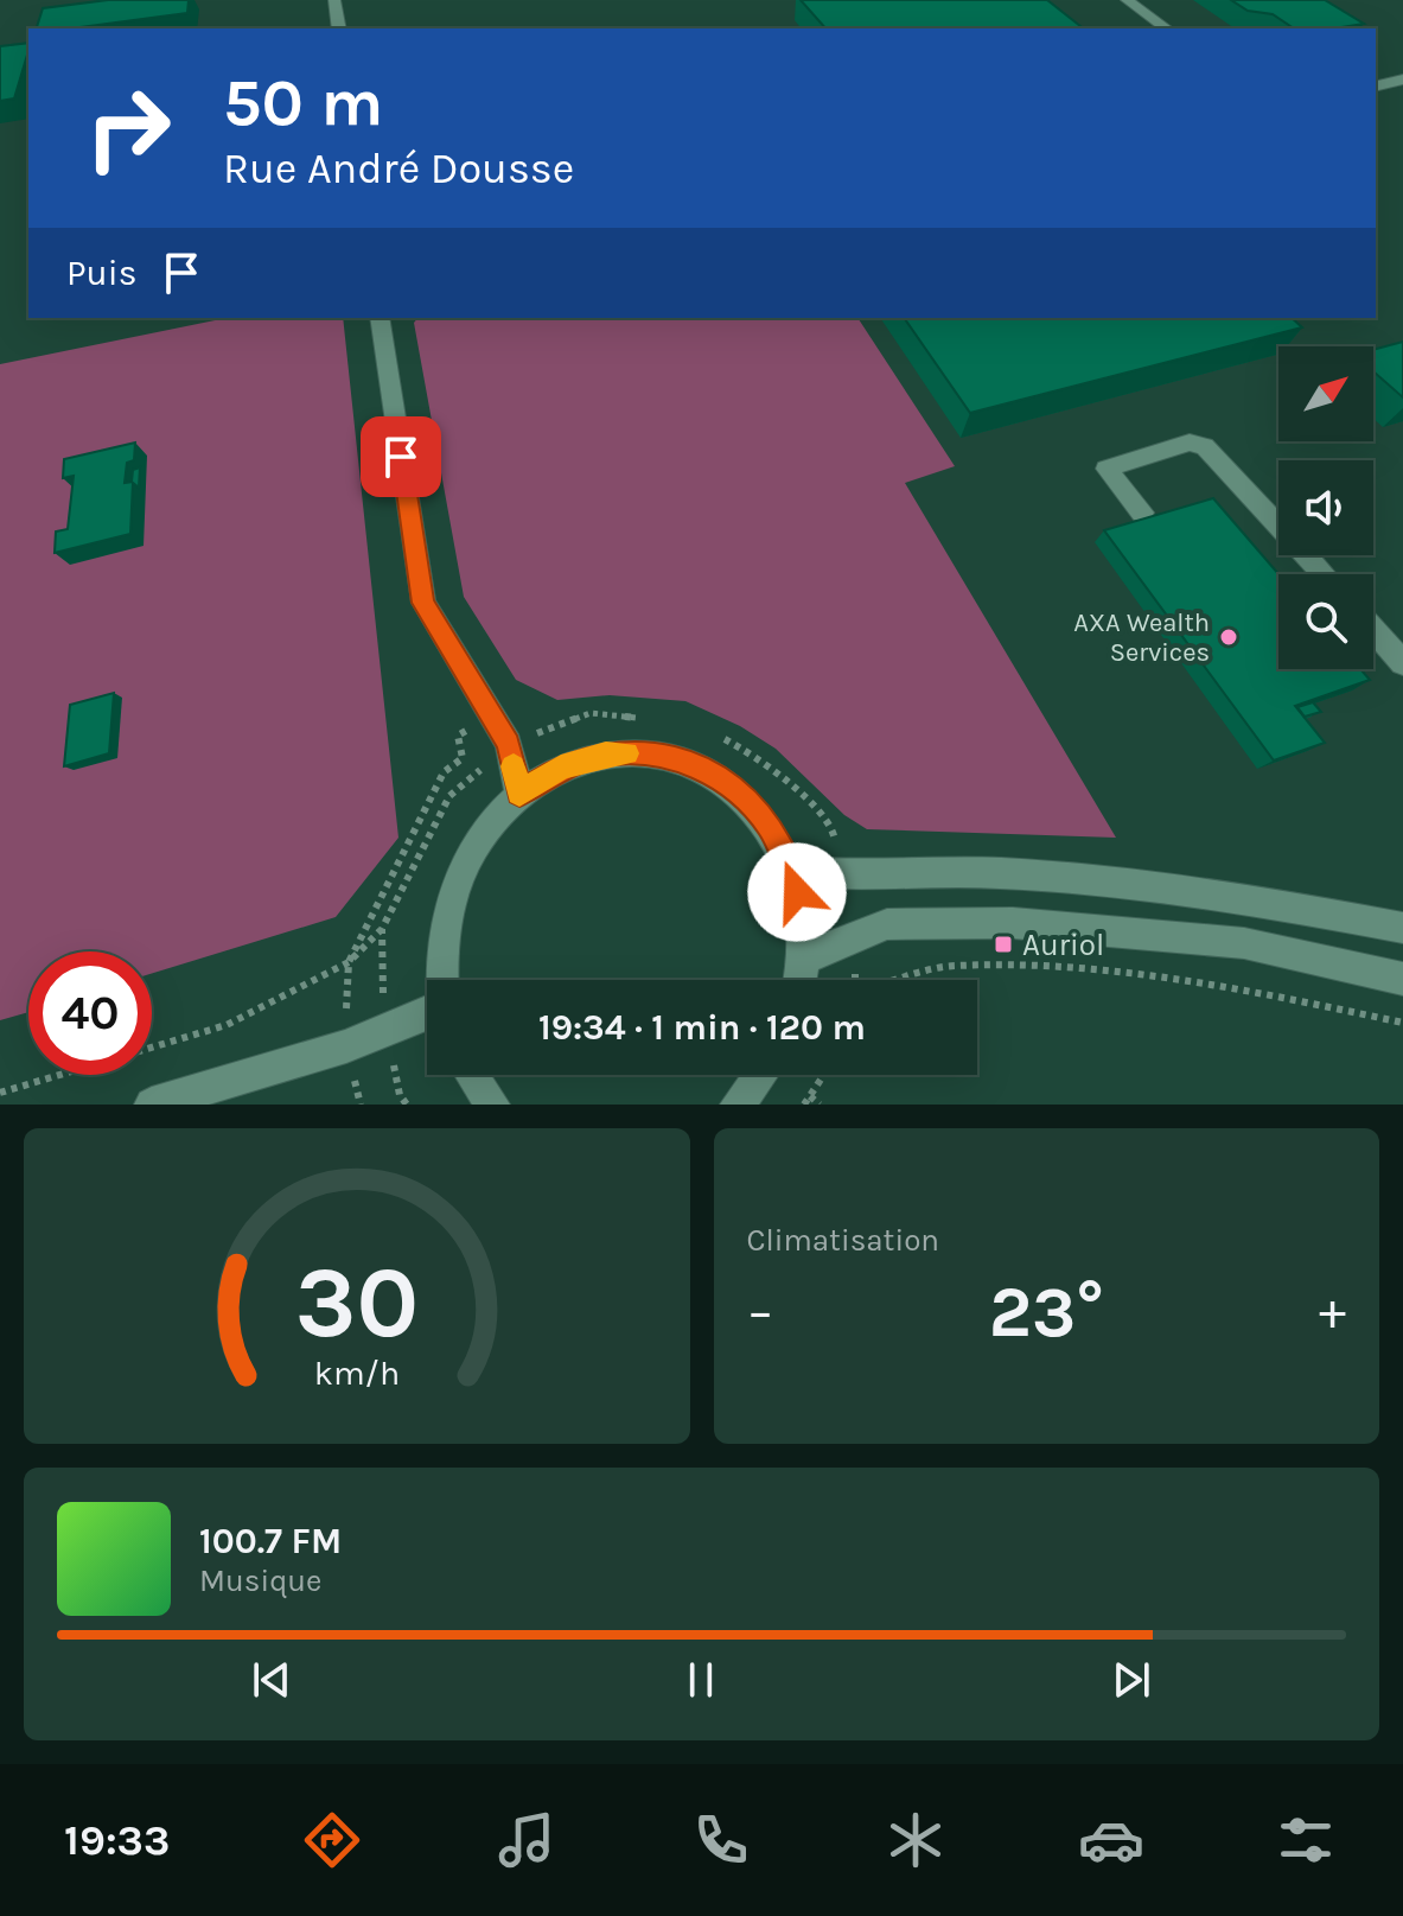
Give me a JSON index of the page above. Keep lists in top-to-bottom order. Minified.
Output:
{"places":{"other":["AXA Wealth Services"],"transit":["Auriol"]},"north":"top right","page":{"turn":["50 m","Rue André Dousse"],"then":"Puis","limit":"40","trip":"19:34 · 1 min · 120 m","tile":"Climatisation","heat":["−","23°","+"],"song":["100.7 FM","Musique"],"tabs":"19:33","gauge":["30","km/h"]}}
